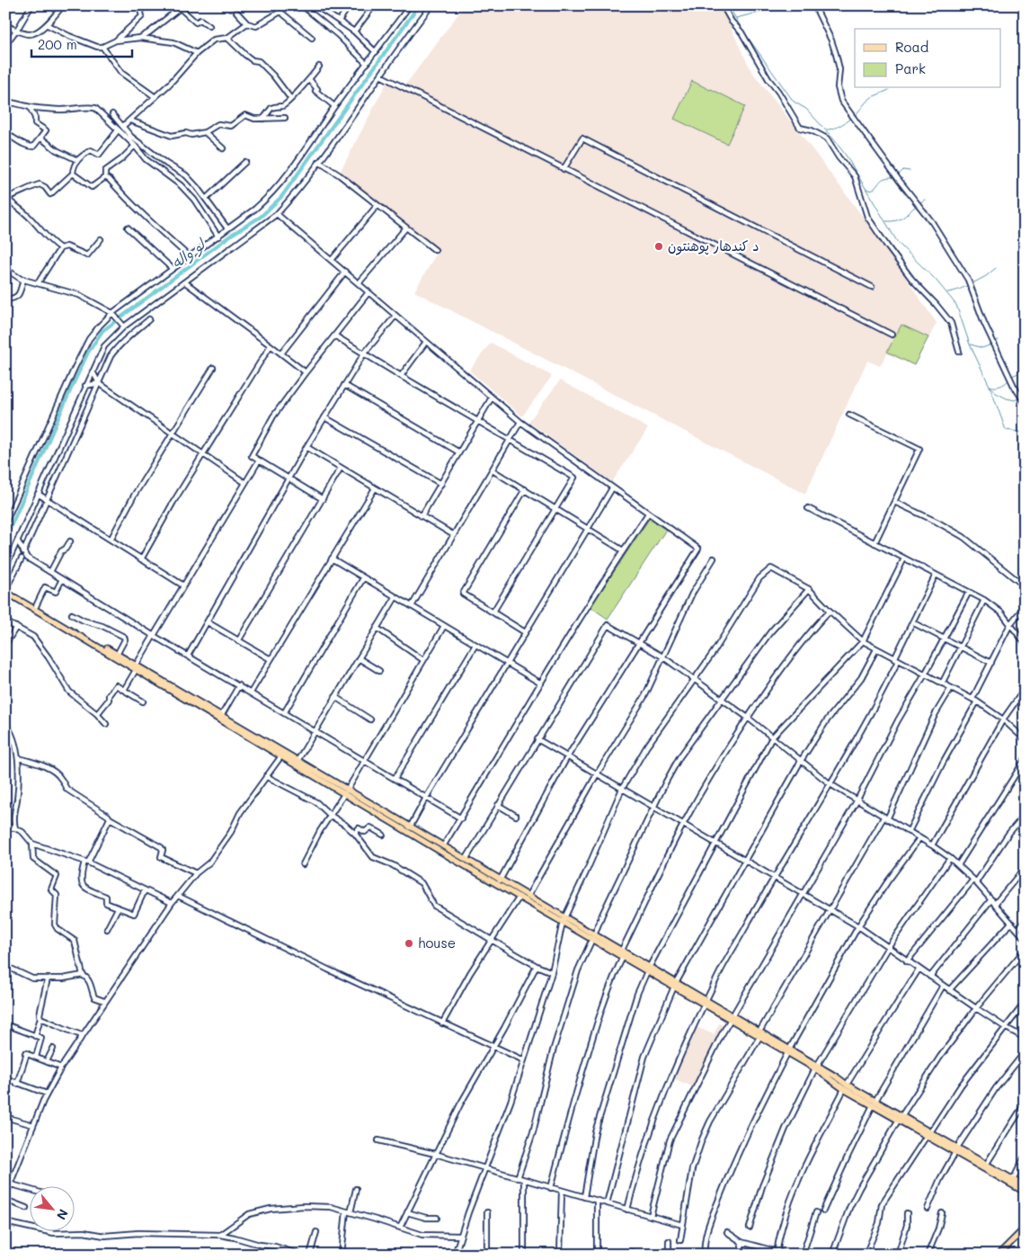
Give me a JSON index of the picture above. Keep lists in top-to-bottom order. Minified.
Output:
{"water":["لو واله"],"places":["د کندهار پوهنتون","house"],"legend":["Road","Park"],"scale_bar":"200 m","north":"bottom right"}
